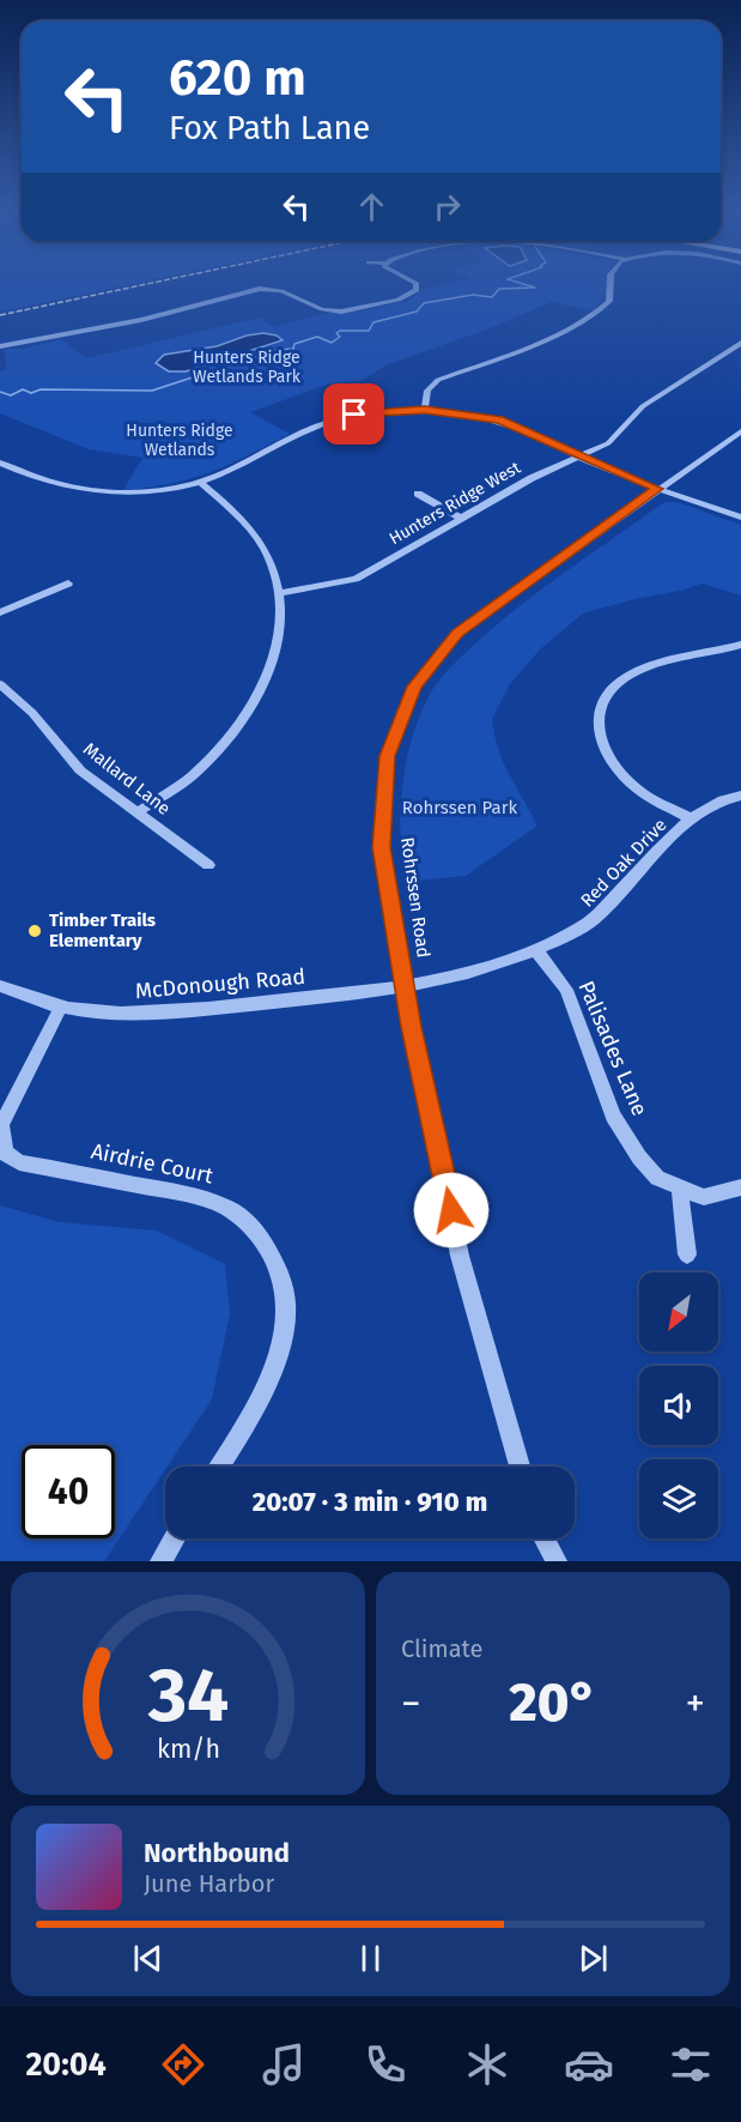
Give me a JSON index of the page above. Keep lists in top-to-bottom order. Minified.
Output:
{"streets":{"street":["Hunters Ridge West","Mallard Lane","Red Oak Drive","Rohrssen Road","McDonough Road","Palisades Lane","Airdrie Court"]},"crossings":[["Red Oak Drive","Rohrssen Road"],["Red Oak Drive","McDonough Road"],["Red Oak Drive","Palisades Lane"],["Rohrssen Road","McDonough Road"],["McDonough Road","Airdrie Court"]],"parks":["Hunters Ridge Wetlands Park","Hunters Ridge Wetlands","Rohrssen Park"],"places":["Timber Trails Elementary"],"north":"bottom left","page":{"turn":["620 m","Fox Path Lane"],"limit":"40","trip":"20:07 · 3 min · 910 m","tile":"Climate","heat":["−","20°","+"],"song":["Northbound","June Harbor"],"tabs":"20:04","gauge":["34","km/h"]}}
